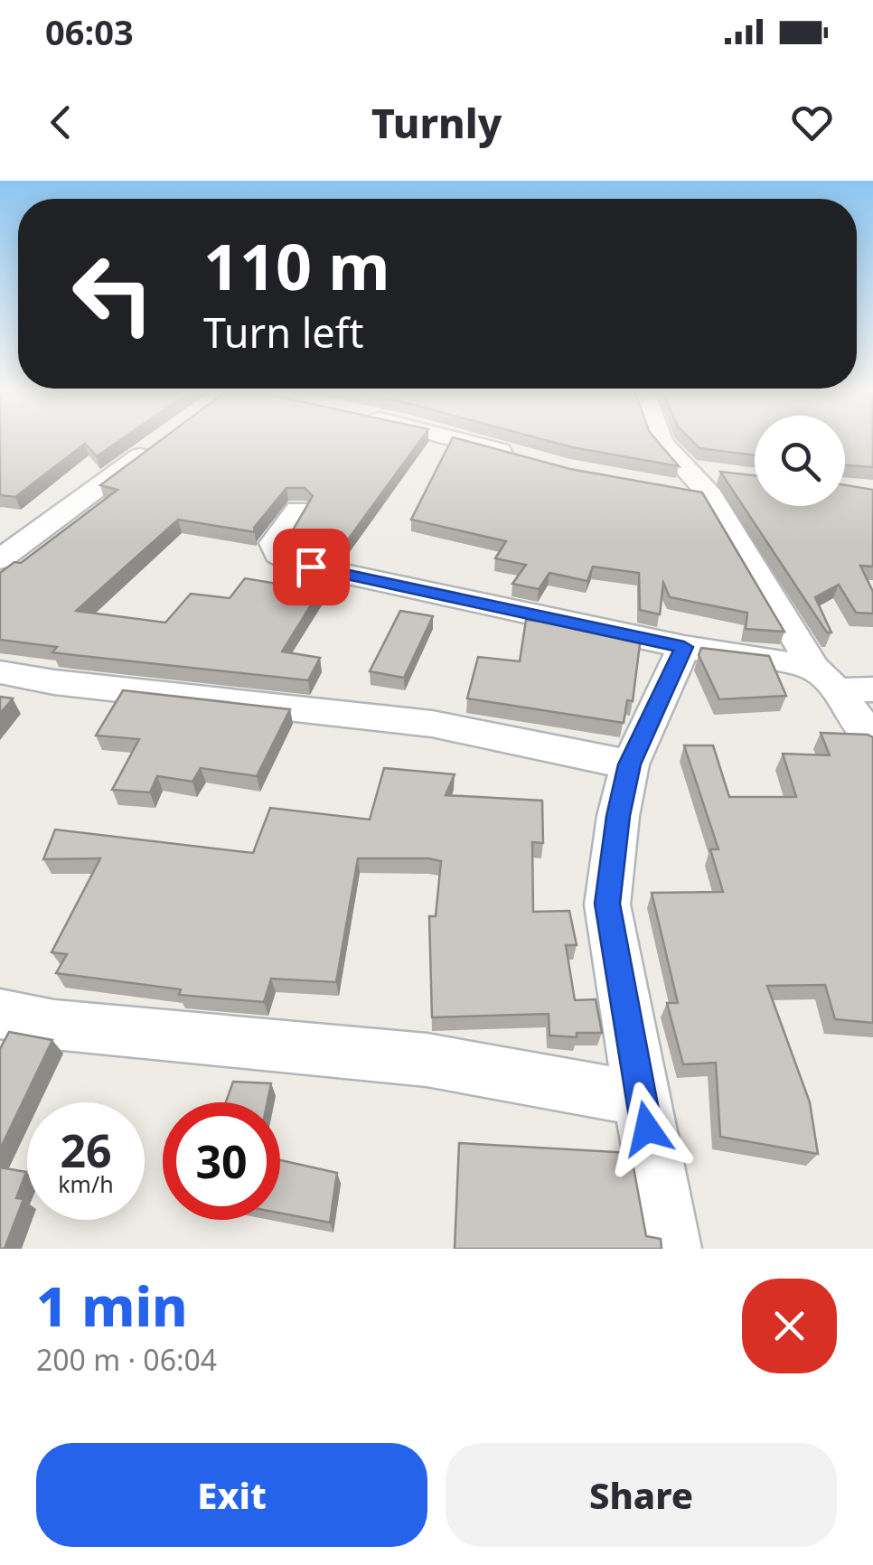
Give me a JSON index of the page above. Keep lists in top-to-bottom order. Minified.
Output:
{"page":{"status":"06:03","header":"Turnly","turn":["110 m","Turn left"],"speed":"26 km/h","limit":"30","heading":["1 min","200 m · 06:04"],"buttons":["Exit","Share"]}}
